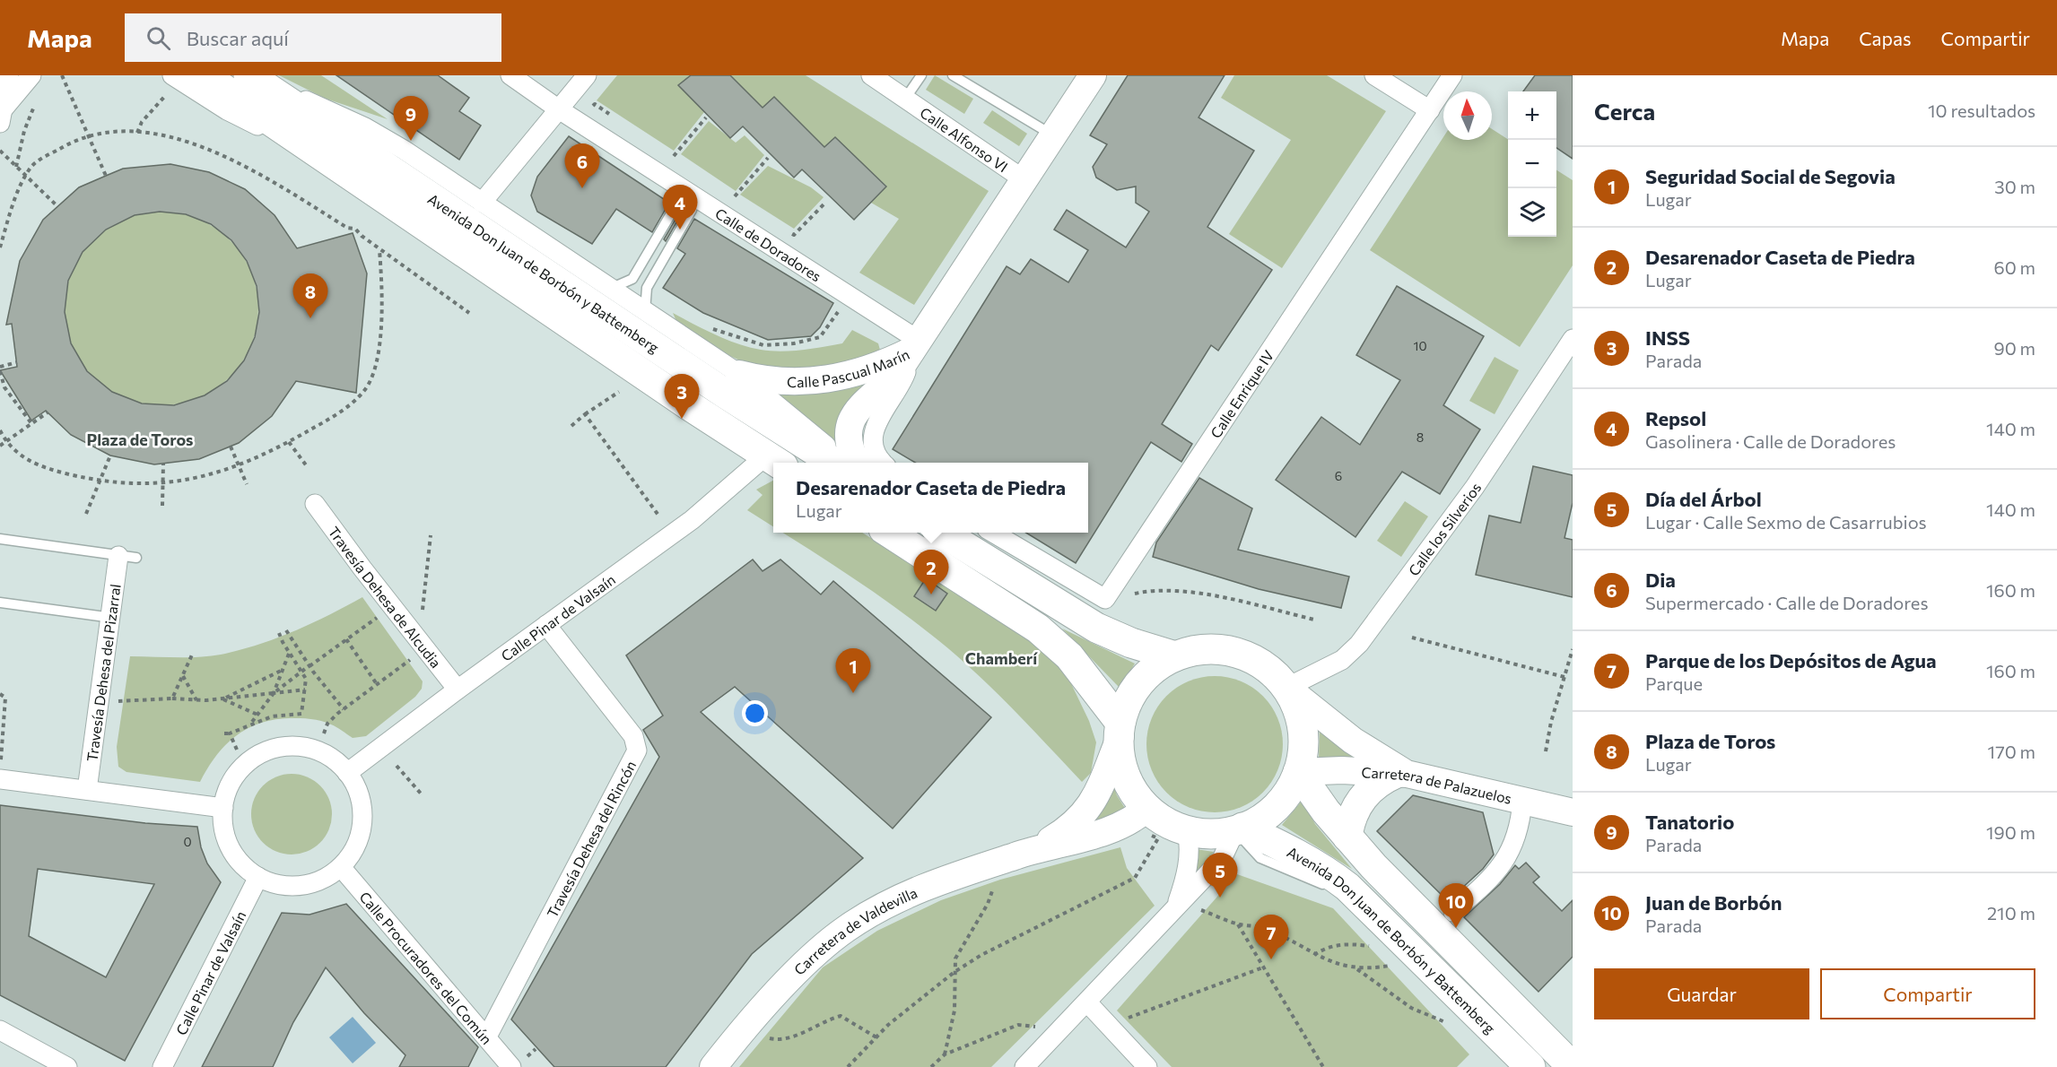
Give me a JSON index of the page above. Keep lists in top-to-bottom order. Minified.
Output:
{"streets":{"main road":["Avenida Don Juan de Borbón y Battemberg"],"street":["Calle Alfonso VI","Calle de Doradores","Calle Pascual Marín","Calle Enrique IV","Calle los Silverios","Travesía Dehesa de Alcudia","Calle Pinar de Valsaín","Travesía Dehesa del Pizarral","Carretera de Palazuelos","Travesía Dehesa del Rincón","Carretera de Valdevilla","Calle Procuradores del Común"]},"crossings":[["Calle Alfonso VI","Calle Pascual Marín"],["Calle de Doradores","Calle Pascual Marín"],["Avenida Don Juan de Borbón y Battemberg","Calle Pascual Marín"],["Avenida Don Juan de Borbón y Battemberg","Calle los Silverios"],["Avenida Don Juan de Borbón y Battemberg","Calle Pinar de Valsaín"],["Avenida Don Juan de Borbón y Battemberg","Carretera de Palazuelos"],["Avenida Don Juan de Borbón y Battemberg","Carretera de Valdevilla"],["Calle los Silverios","Carretera de Palazuelos"],["Calle los Silverios","Carretera de Valdevilla"],["Travesía Dehesa de Alcudia","Calle Pinar de Valsaín"],["Calle Pinar de Valsaín","Travesía Dehesa del Rincón"],["Calle Pinar de Valsaín","Calle Procuradores del Común"],["Carretera de Palazuelos","Carretera de Valdevilla"],["Travesía Dehesa del Rincón","Calle Procuradores del Común"]],"districts":["Plaza de Toros","Chamberí"],"house_numbers":["10","8","6","0"],"north":"top","page":{"header":"Mapa","search":"Buscar aquí","nav":["Mapa","Capas","Compartir"],"heading":["Cerca","10 resultados"],"map_buttons":["+","−"],"pins":["9","6","4","8","3","2","1","5","10","7"],"list":[{"mark":"1","name":"Seguridad Social de Segovia","note":"Lugar","value":"30 m"},{"mark":"2","name":"Desarenador Caseta de Piedra","note":"Lugar","value":"60 m"},{"mark":"3","name":"INSS","note":"Parada","value":"90 m"},{"mark":"4","name":"Repsol","note":"Gasolinera · Calle de Doradores","value":"140 m"},{"mark":"5","name":"Día del Árbol","note":"Lugar · Calle Sexmo de Casarrubios","value":"140 m"},{"mark":"6","name":"Dia","note":"Supermercado · Calle de Doradores","value":"160 m"},{"mark":"7","name":"Parque de los Depósitos de Agua","note":"Parque","value":"160 m"},{"mark":"8","name":"Plaza de Toros","note":"Lugar","value":"170 m"},{"mark":"9","name":"Tanatorio","note":"Parada","value":"190 m"},{"mark":"10","name":"Juan de Borbón","note":"Parada","value":"210 m"}],"popup":["Desarenador Caseta de Piedra","Lugar"],"buttons":["Guardar","Compartir"]}}
